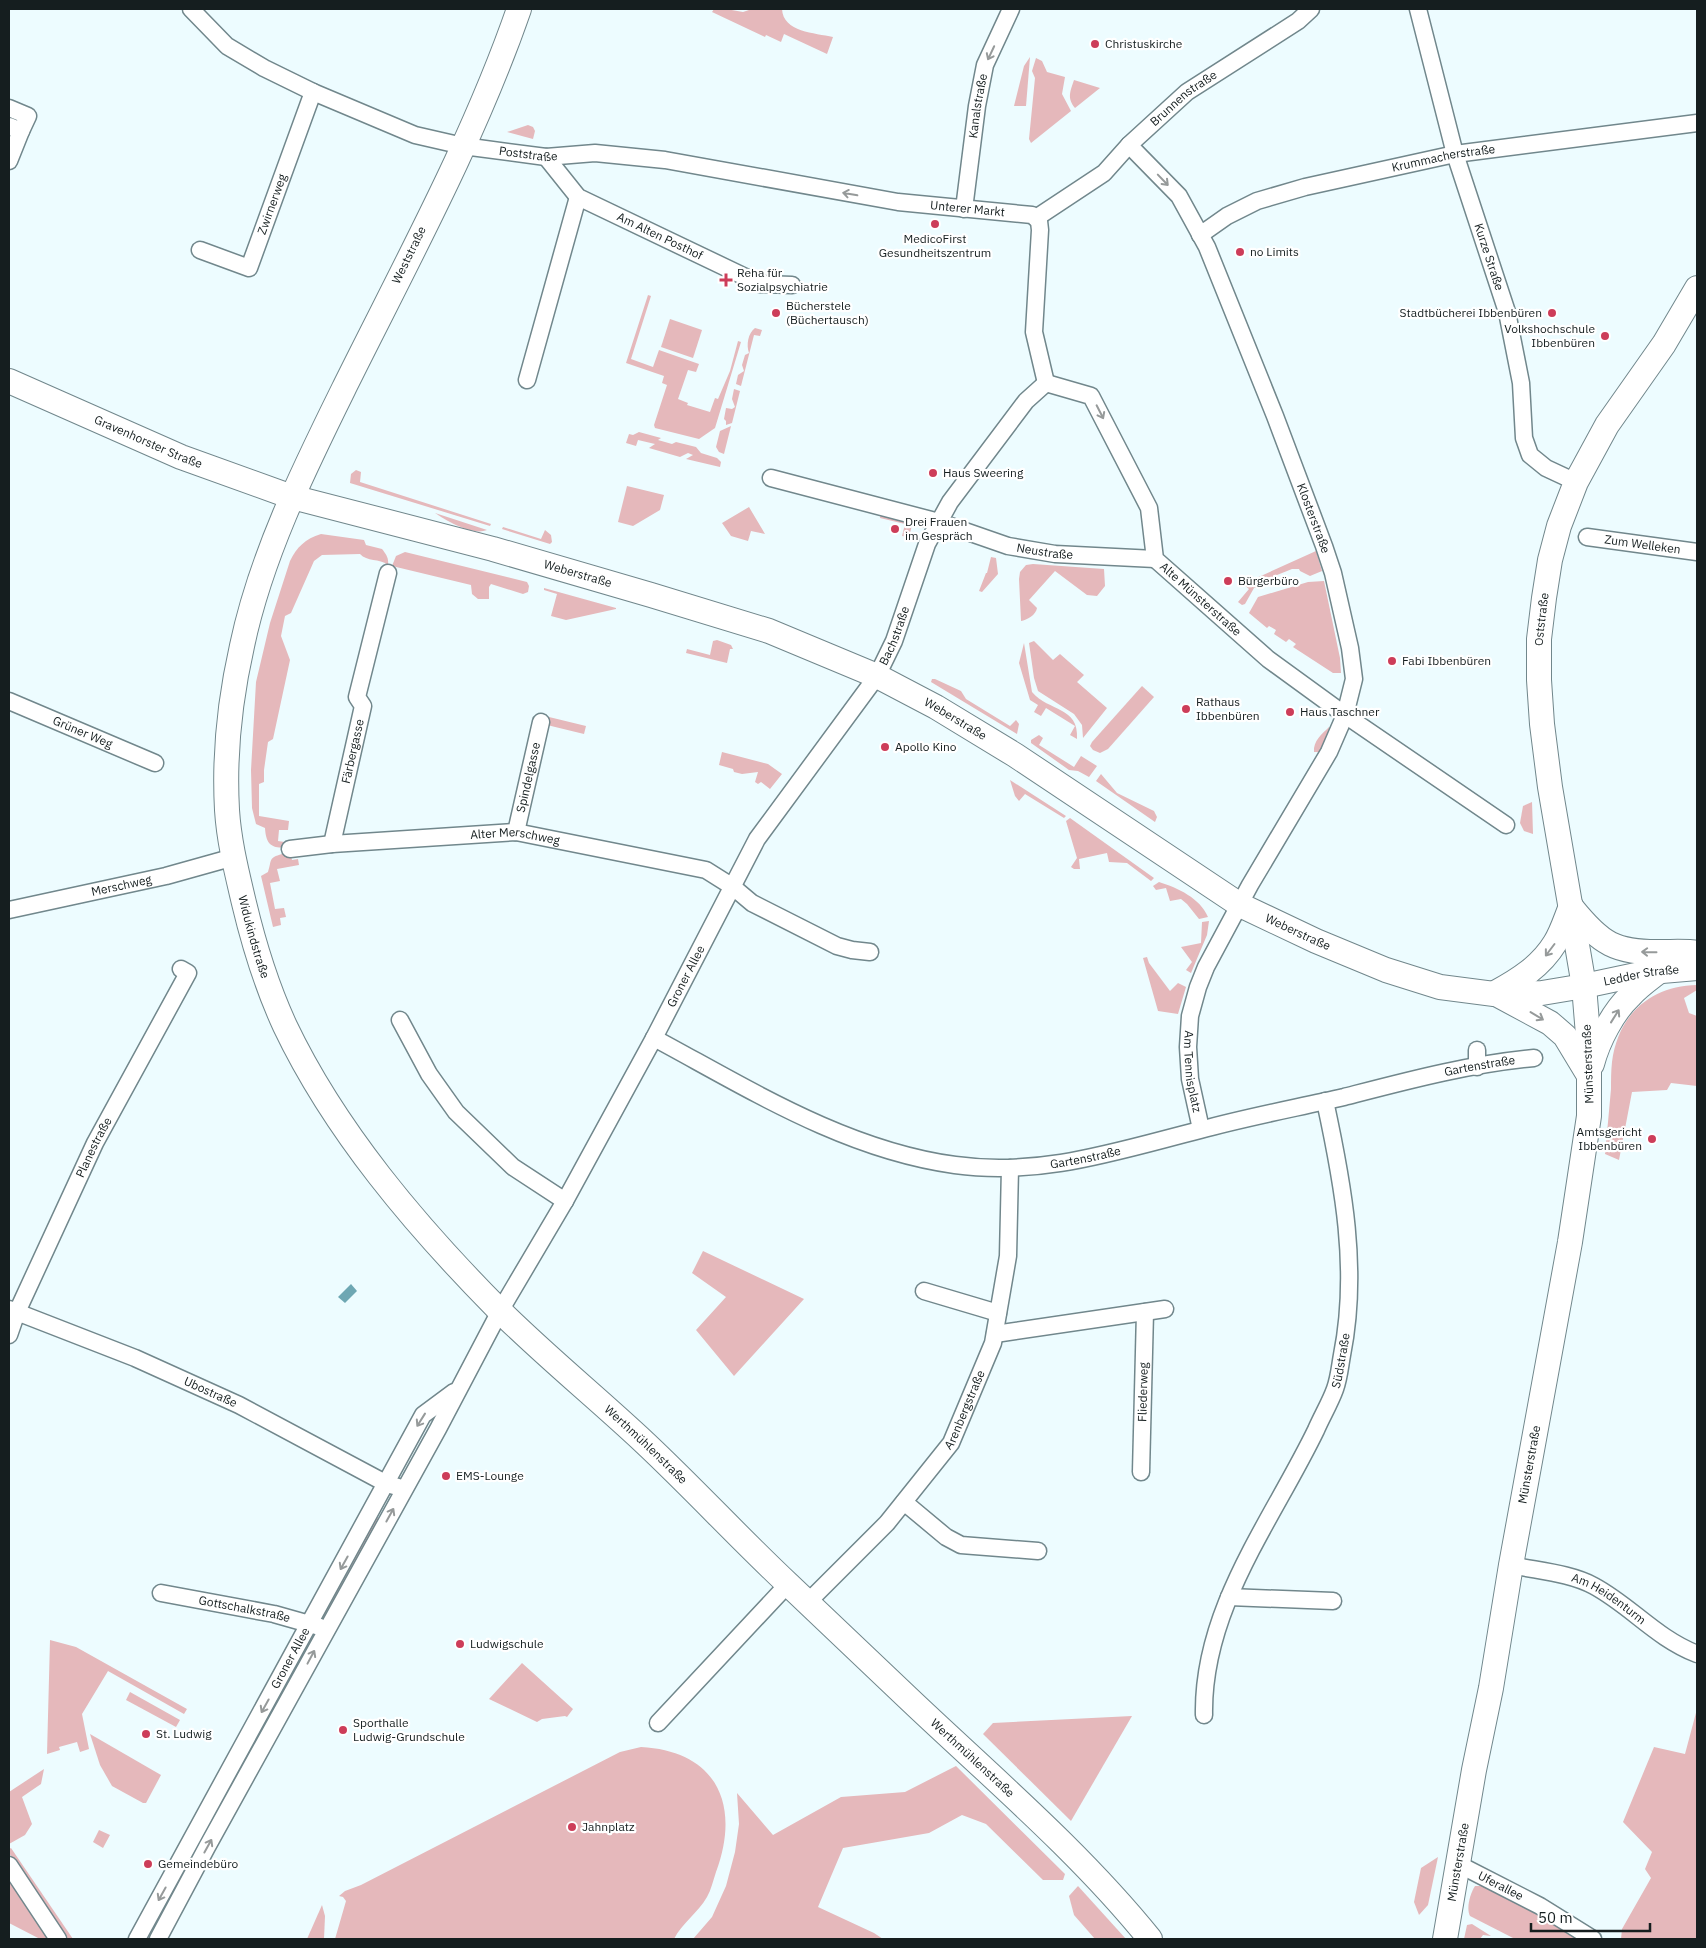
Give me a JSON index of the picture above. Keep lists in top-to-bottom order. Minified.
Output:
{"streets":{"main road":["Weststraße","Gravenhorster Straße","Weberstraße","Oststraße","Widukindstraße","Ledder Straße","Münsterstraße","Werthmühlenstraße"],"street":["Brunnenstraße","Kanalstraße","Poststraße","Krummacherstraße","Zwirnerweg","Unterer Markt","Am Alten Posthof","Kurze Straße","Klosterstraße","Zum Welleken","Neustraße","Alte Münsterstraße","Bachstraße","Grüner Weg","Färbergasse","Spindelgasse","Alter Merschweg","Merschweg","Groner Allee","Gartenstraße","Am Tennisplatz","Planestraße","Südstraße","Ubostraße","Fliederweg","Arenbergstraße","Am Heidenturm","Gottschalkstraße","Uferallee"]},"crossings":[["Brunnenstraße","Unterer Markt"],["Brunnenstraße","Klosterstraße"],["Kanalstraße","Unterer Markt"],["Poststraße","Zwirnerweg"],["Poststraße","Unterer Markt"],["Poststraße","Am Alten Posthof"],["Poststraße","Weststraße"],["Krummacherstraße","Kurze Straße"],["Krummacherstraße","Klosterstraße"],["Weststraße","Gravenhorster Straße"],["Weststraße","Weberstraße"],["Weststraße","Widukindstraße"],["Kurze Straße","Oststraße"],["Gravenhorster Straße","Weberstraße"],["Gravenhorster Straße","Widukindstraße"],["Klosterstraße","Weberstraße"],["Klosterstraße","Alte Münsterstraße"],["Klosterstraße","Am Tennisplatz"],["Neustraße","Alte Münsterstraße"],["Neustraße","Bachstraße"],["Weberstraße","Oststraße"],["Weberstraße","Bachstraße"],["Weberstraße","Widukindstraße"],["Weberstraße","Ledder Straße"],["Weberstraße","Münsterstraße"],["Weberstraße","Am Tennisplatz"],["Alte Münsterstraße","Bachstraße"],["Oststraße","Ledder Straße"],["Oststraße","Münsterstraße"],["Bachstraße","Alter Merschweg"],["Bachstraße","Groner Allee"],["Färbergasse","Alter Merschweg"],["Spindelgasse","Alter Merschweg"],["Alter Merschweg","Groner Allee"],["Merschweg","Widukindstraße"],["Widukindstraße","Groner Allee"],["Widukindstraße","Werthmühlenstraße"],["Ledder Straße","Münsterstraße"],["Groner Allee","Gartenstraße"],["Groner Allee","Ubostraße"],["Groner Allee","Werthmühlenstraße"],["Groner Allee","Gottschalkstraße"],["Münsterstraße","Am Heidenturm"],["Münsterstraße","Uferallee"],["Gartenstraße","Am Tennisplatz"],["Gartenstraße","Südstraße"],["Gartenstraße","Arenbergstraße"],["Planestraße","Ubostraße"],["Arenbergstraße","Werthmühlenstraße"]],"one_way":["Kanalstraße","Poststraße"],"places":{"other":["Christuskirche","MedicoFirst Gesundheitszentrum","no Limits","Bücherstele (Büchertausch)","Stadtbücherei Ibbenbüren","Volkshochschule Ibbenbüren","Haus Sweering","Drei Frauen im Gespräch","Bürgerbüro","Fabi Ibbenbüren","Rathaus Ibbenbüren","Haus Taschner","Apollo Kino","Amtsgericht Ibbenbüren","EMS-Lounge","Ludwigschule","Sporthalle Ludwig-Grundschule","St. Ludwig","Jahnplatz","Gemeindebüro"],"health":["Reha für Sozialpsychiatrie"]},"scale_bar":"50 m"}
